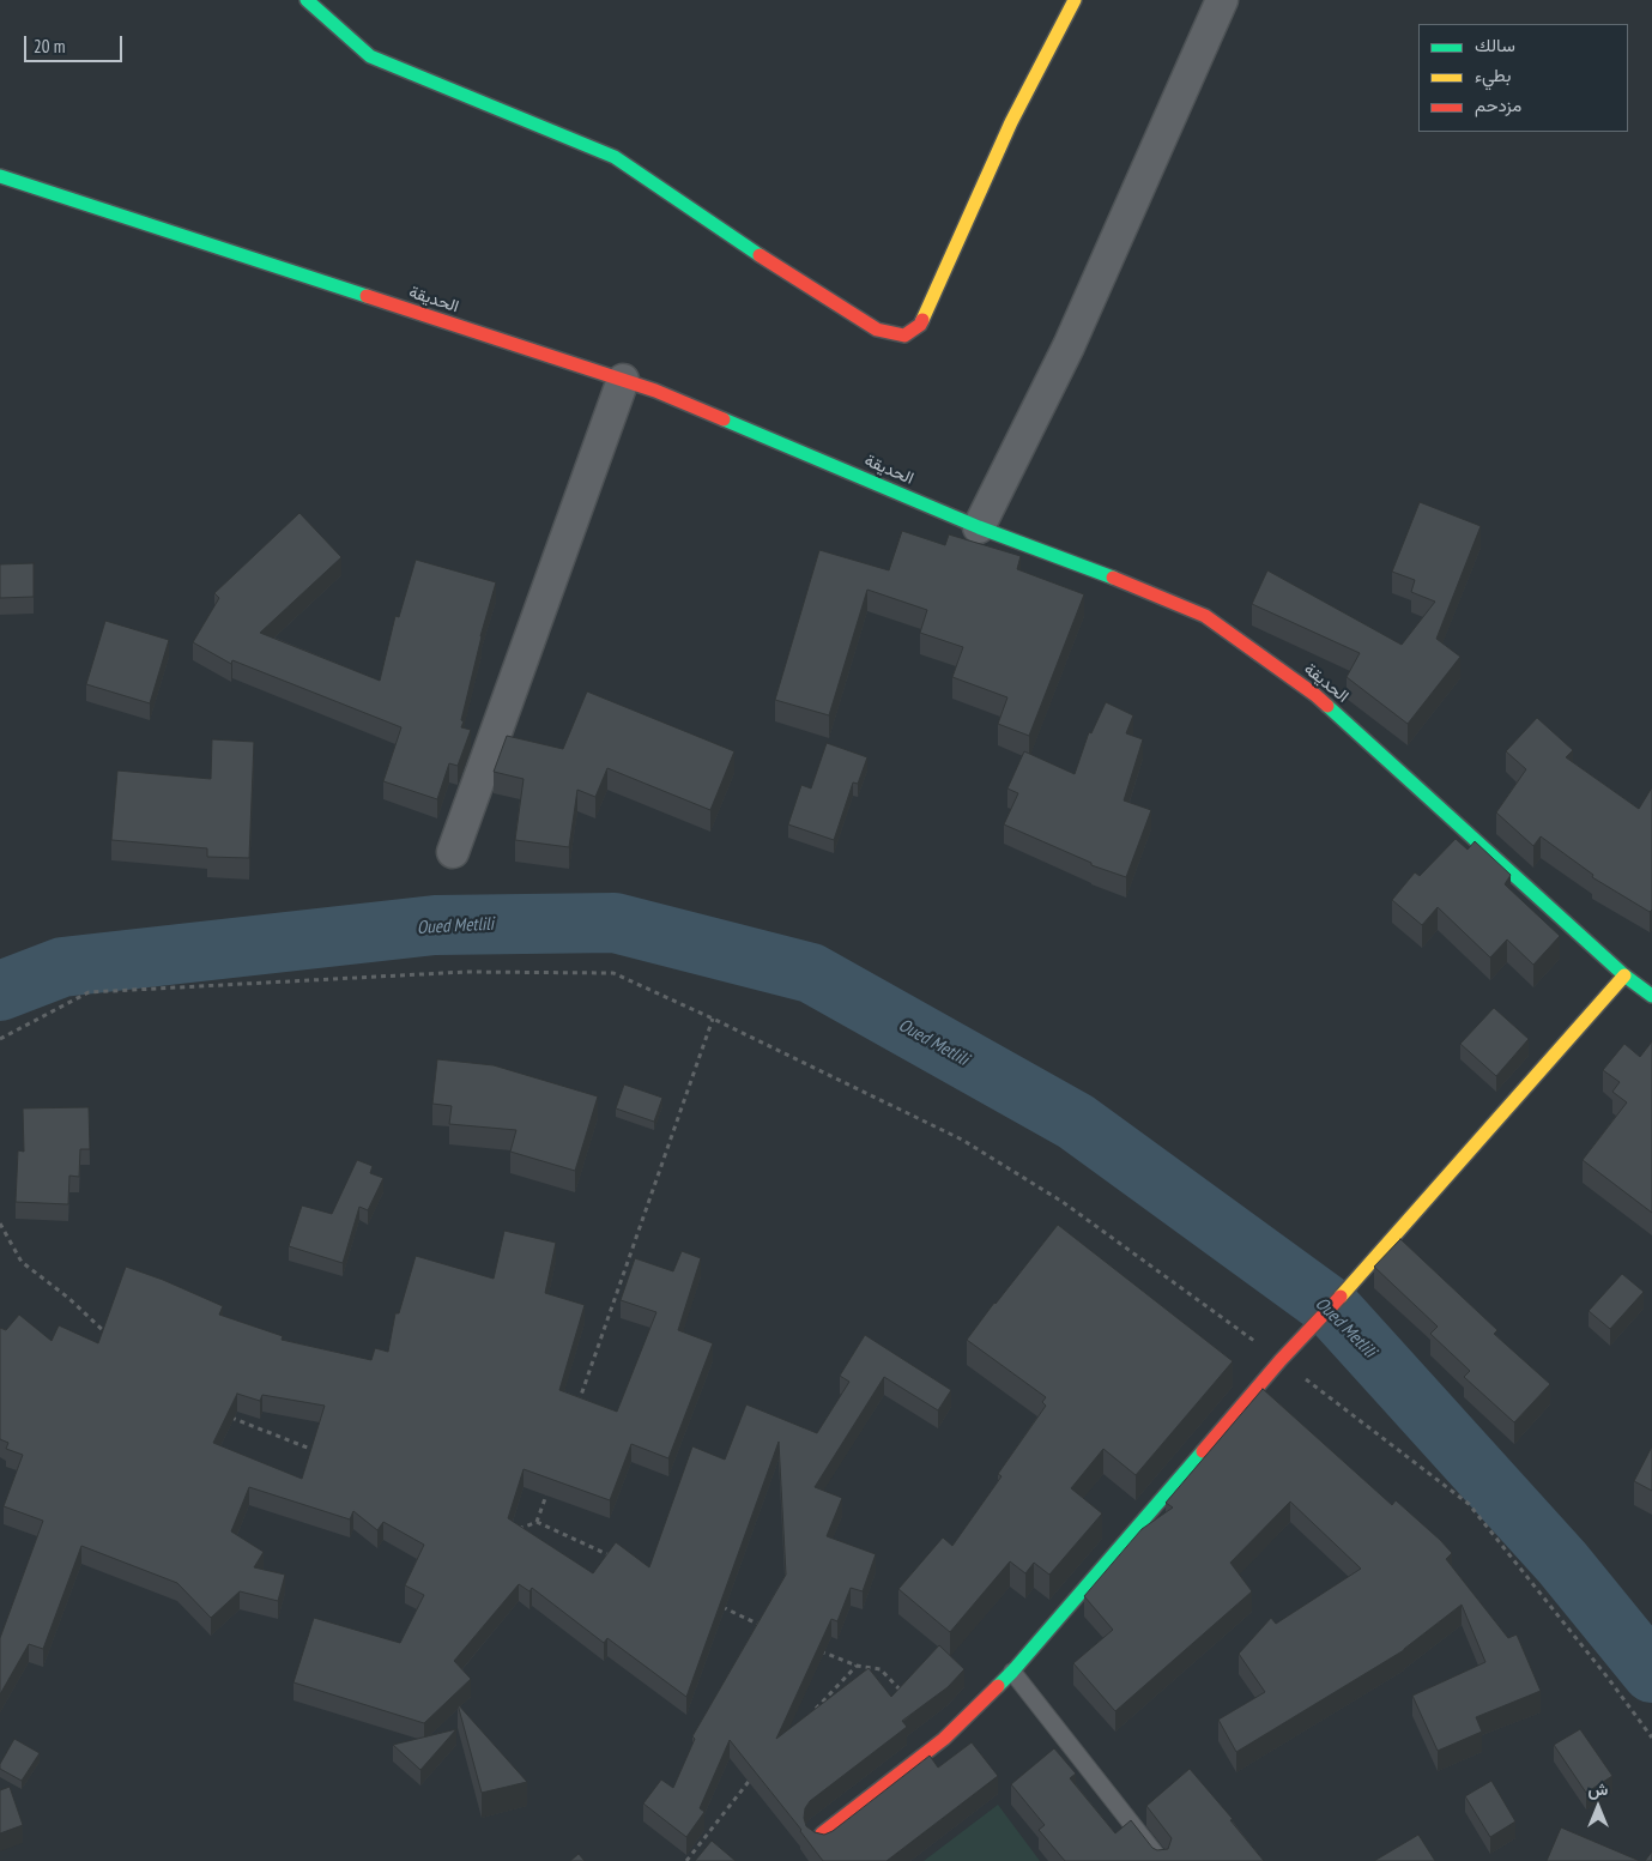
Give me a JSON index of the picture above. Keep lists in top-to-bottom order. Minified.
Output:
{"streets":{"street":["الحديقة"]},"water":["Oued Metlili"],"legend":["سالك","بطيء","مزدحم"],"scale_bar":"20 m","north":"top"}
